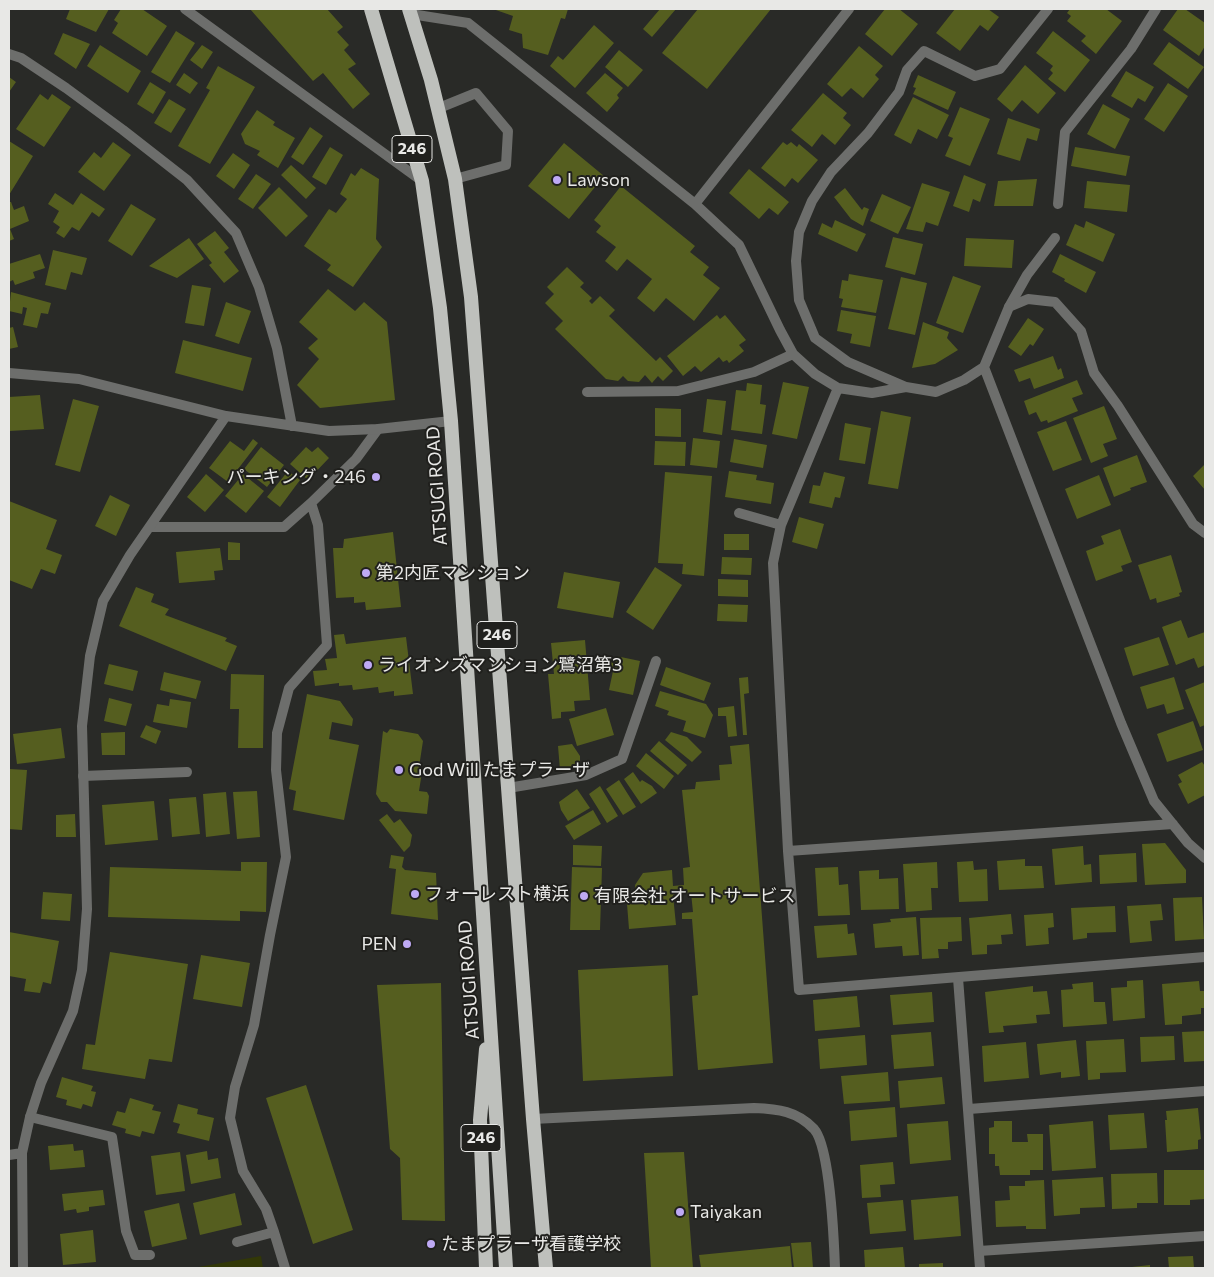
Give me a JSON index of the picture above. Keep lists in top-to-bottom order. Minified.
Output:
{"streets":{"highway":["246","ATSUGI ROAD"]},"crossings":[["246","ATSUGI ROAD"]],"places":["Lawson","パーキング・246","第2内匠マンション","ライオンズマンション鷺沼第3","God Will たまプラーザ","フォーレスト横浜","有限会社 オートサービス","PEN","Taiyakan","たまプラーザ看護学校"]}
